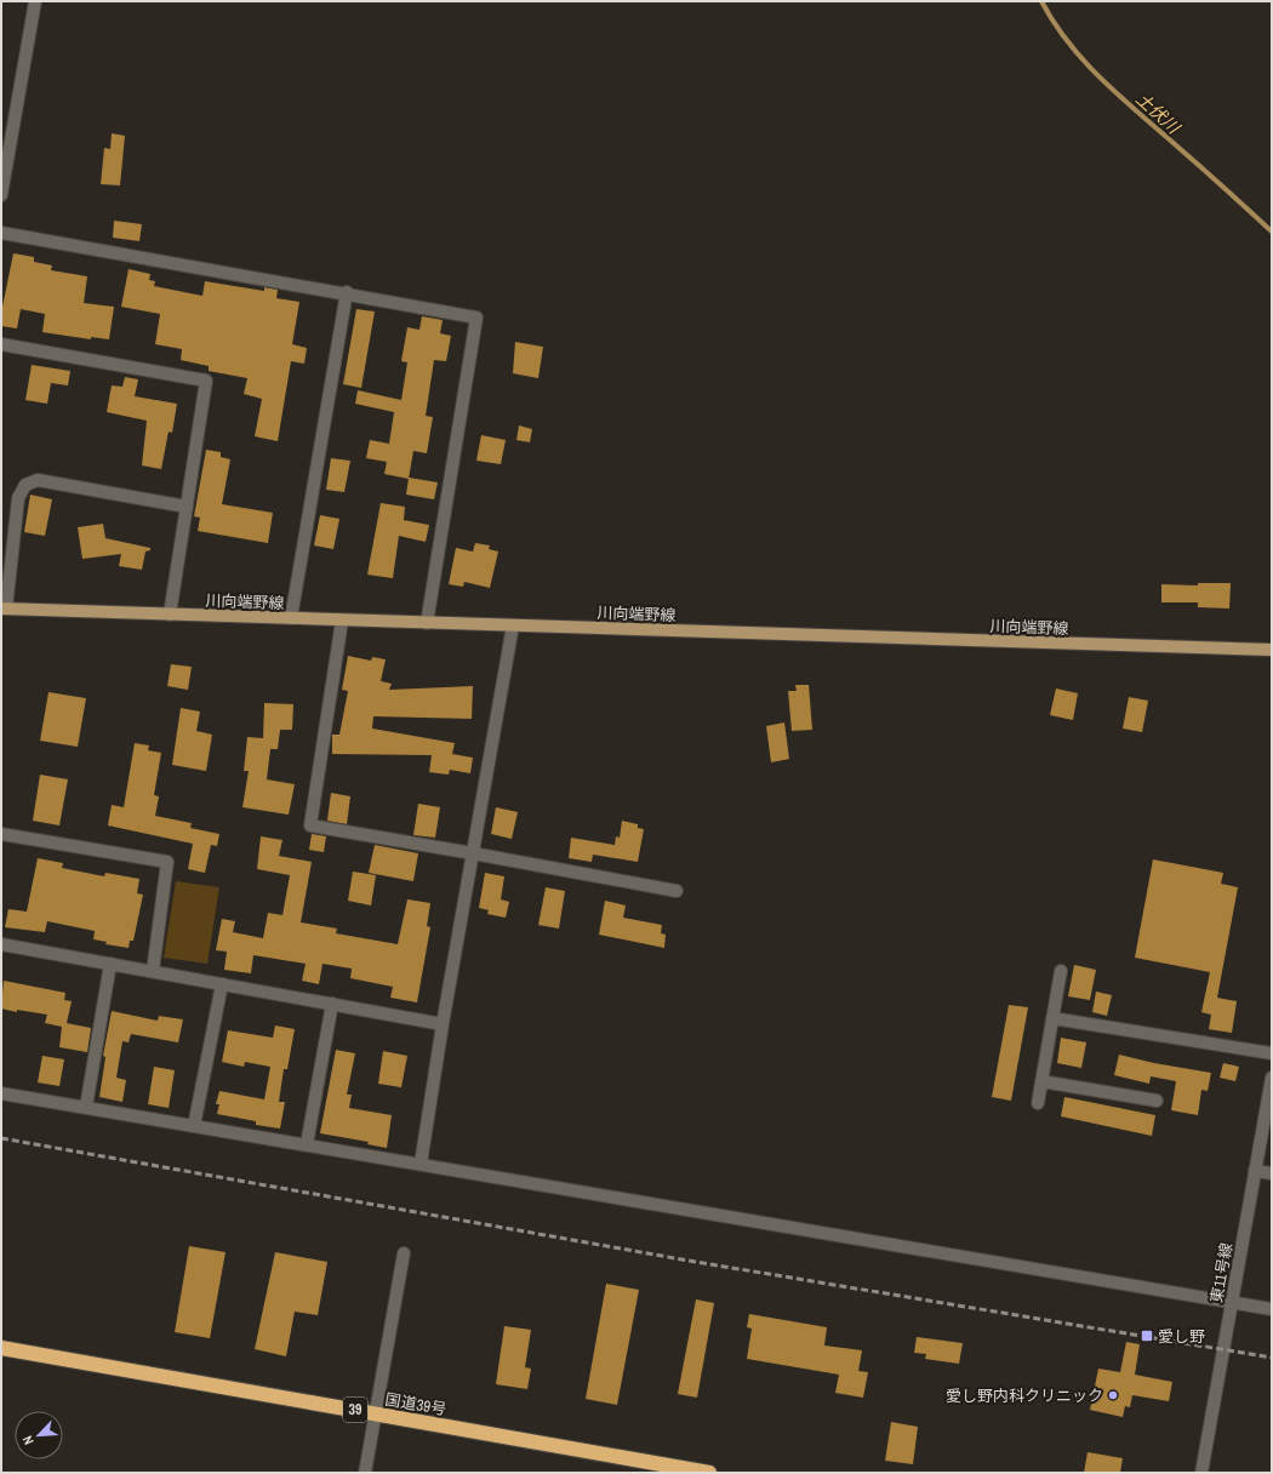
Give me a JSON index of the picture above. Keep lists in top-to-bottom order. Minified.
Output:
{"streets":{"highway":["国道39号","39"],"main road":["川向端野線"],"street":["東11号線"]},"water":["土伏川"],"places":{"transit":["愛し野"],"other":["愛し野内科クリニック"]},"north":"bottom left"}
